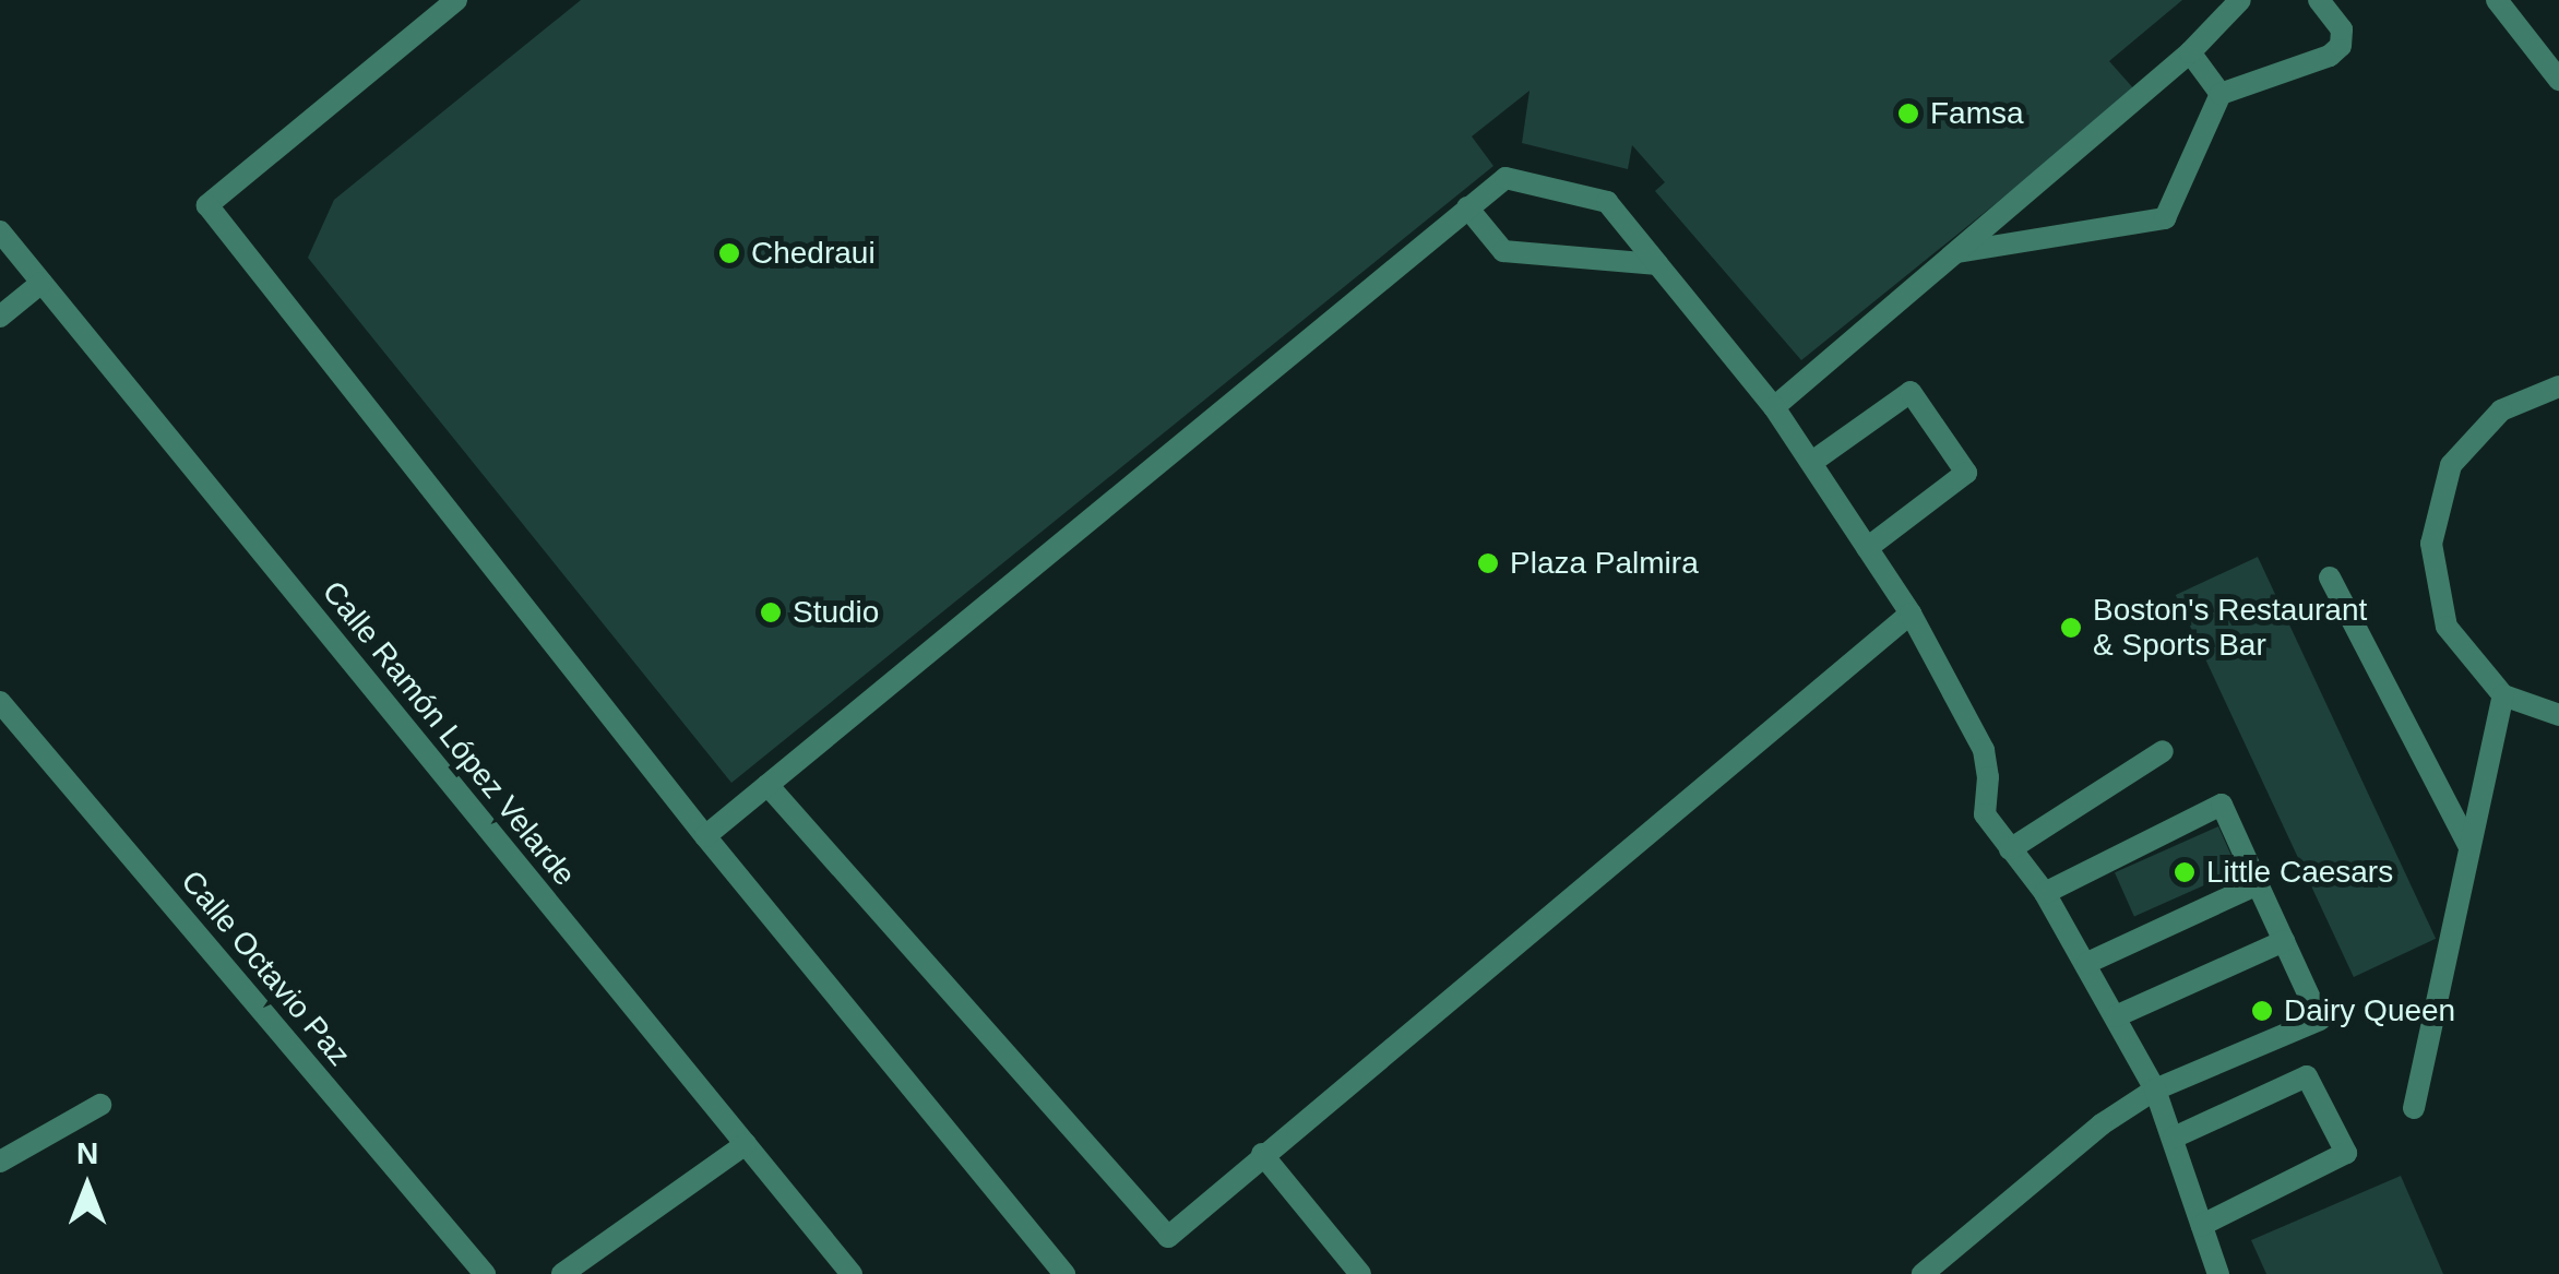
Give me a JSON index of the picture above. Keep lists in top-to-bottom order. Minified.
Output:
{"streets":{"street":["Calle Ramón López Velarde","Calle Octavio Paz"]},"places":["Famsa","Chedraui","Plaza Palmira","Studio","Boston's Restaurant & Sports Bar","Little Caesars","Dairy Queen"],"north":"top"}
